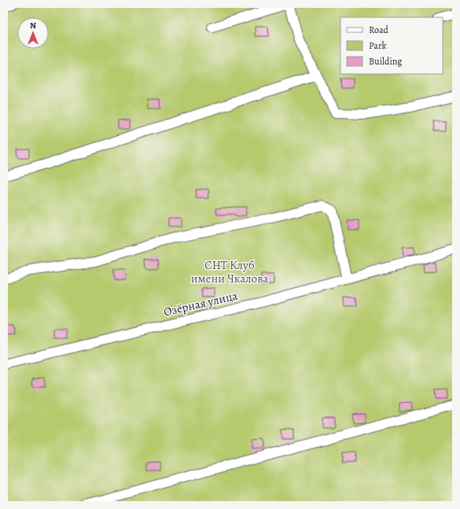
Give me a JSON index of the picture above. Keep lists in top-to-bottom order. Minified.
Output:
{"streets":{"lane":["Озёрная улица"]},"parks":["СНТ Клуб имени Чкалова"],"legend":["Road","Park","Building"],"north":"top"}
